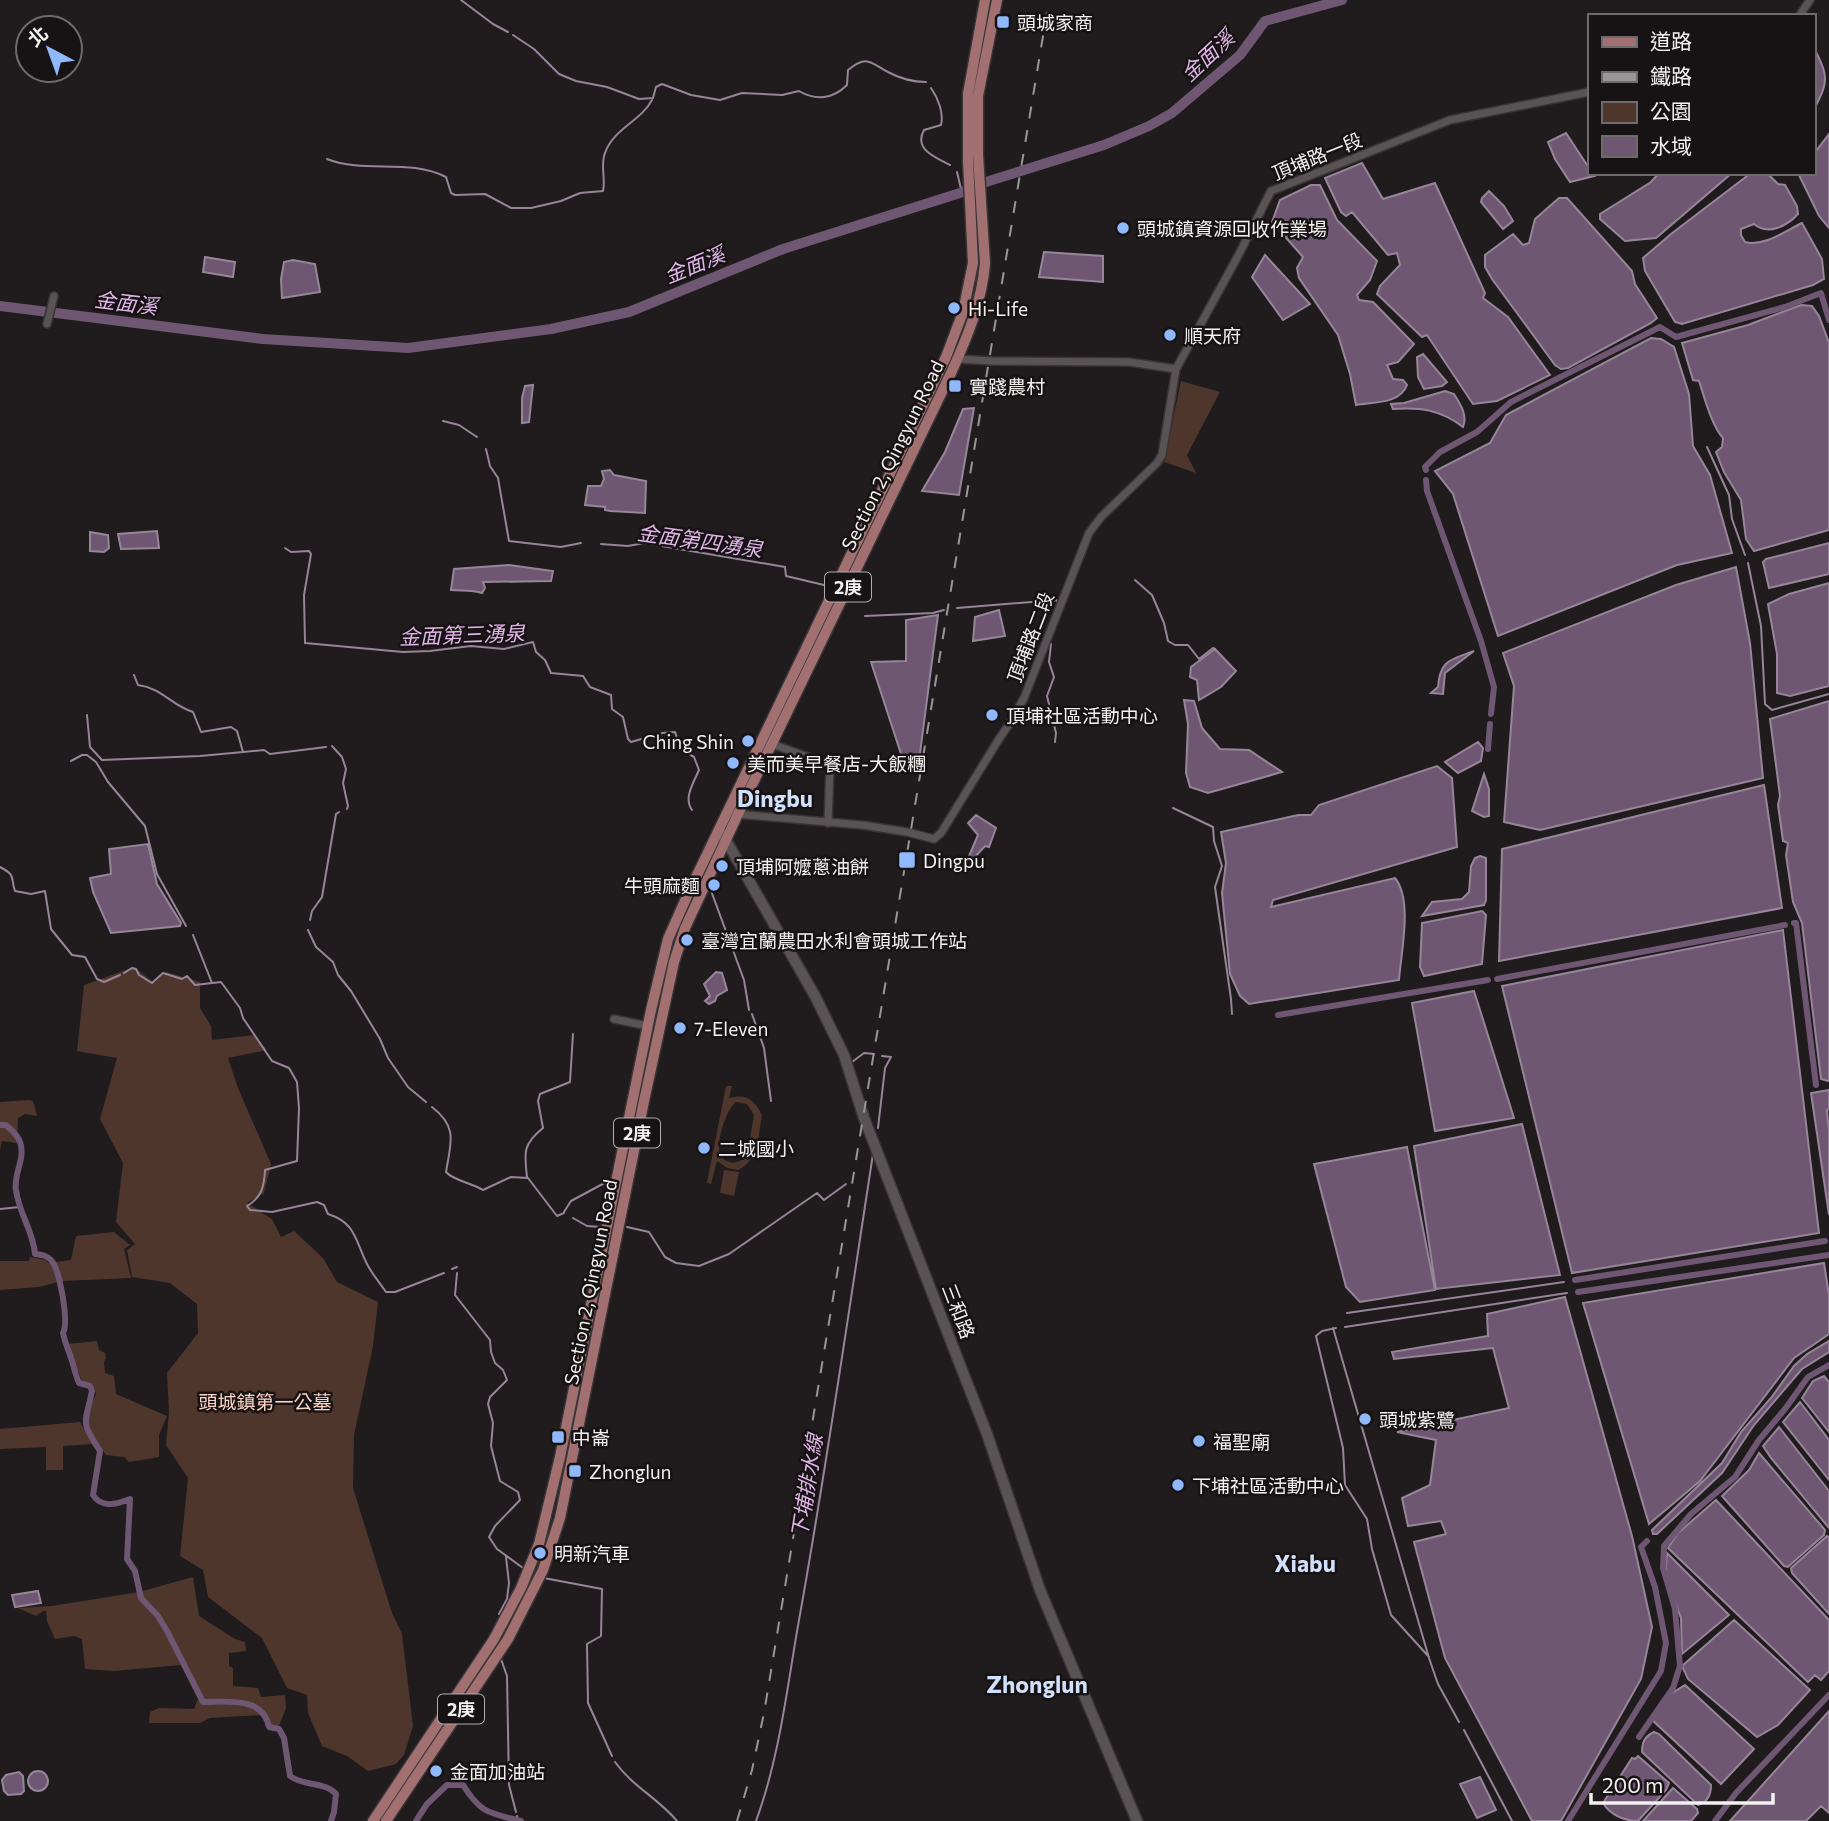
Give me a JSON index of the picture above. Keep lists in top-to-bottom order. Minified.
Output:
{"streets":{"main road":["Section 2, Qingyun Road","2庚","三和路"],"street":["頂埔路一段","頂埔路二段"]},"crossings":[["頂埔路一段","頂埔路二段"],["Section 2, Qingyun Road","2庚"],["Section 2, Qingyun Road","頂埔路二段"],["Section 2, Qingyun Road","三和路"]],"districts":["Dingbu","Xiabu","Zhonglun"],"water":["金面溪","金面第四湧泉","金面第三湧泉","下埔排水線"],"parks":["頭城鎮第一公墓"],"places":{"transit":["頭城家商","實踐農村","Dingpu","中崙","Zhonglun"],"other":["頭城鎮資源回收作業場","Hi-Life","順天府","頂埔社區活動中心","Ching Shin","美而美早餐店-大飯糰","頂埔阿嬤蔥油餅","牛頭麻麵","臺灣宜蘭農田水利會頭城工作站","7-Eleven","二城國小","頭城紫鷺","福聖廟","下埔社區活動中心","明新汽車","金面加油站"]},"legend":["道路","鐵路","公園","水域"],"scale_bar":"200 m","north":"top left"}
